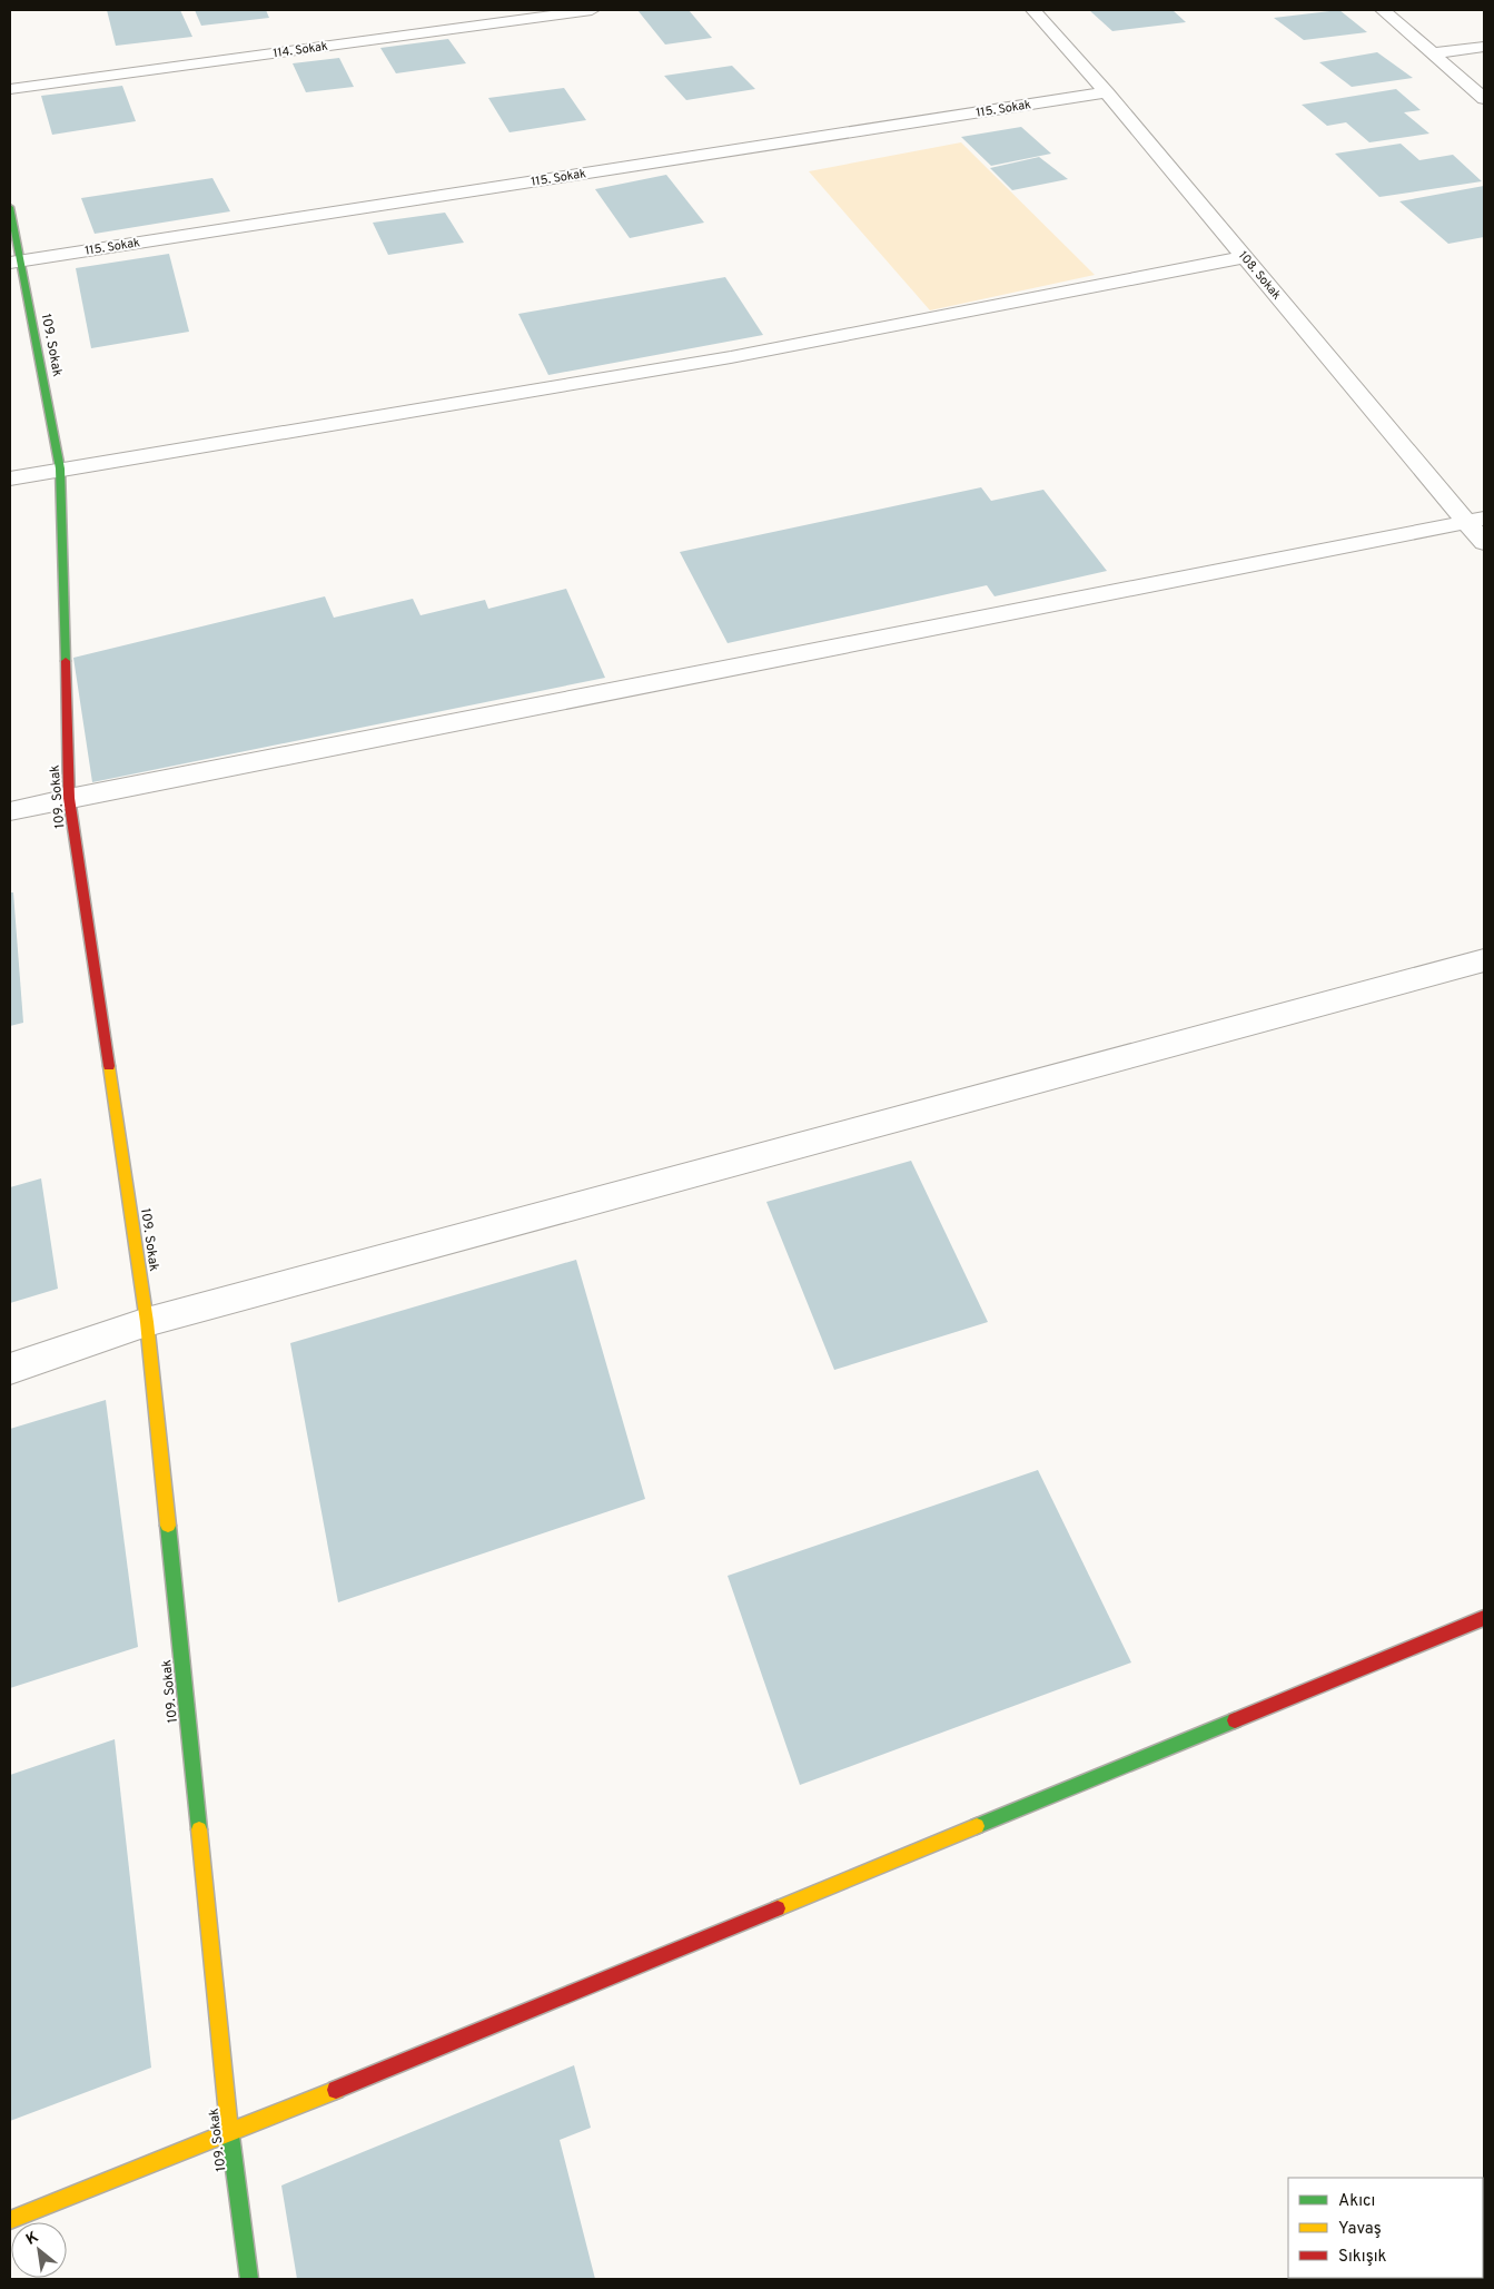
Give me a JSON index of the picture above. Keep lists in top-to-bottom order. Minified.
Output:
{"streets":{"street":["114. Sokak","115. Sokak","108. Sokak","109. Sokak"]},"crossings":[["115. Sokak","108. Sokak"],["115. Sokak","109. Sokak"]],"legend":["Akıcı","Yavaş","Sıkışık"],"north":"top left"}
